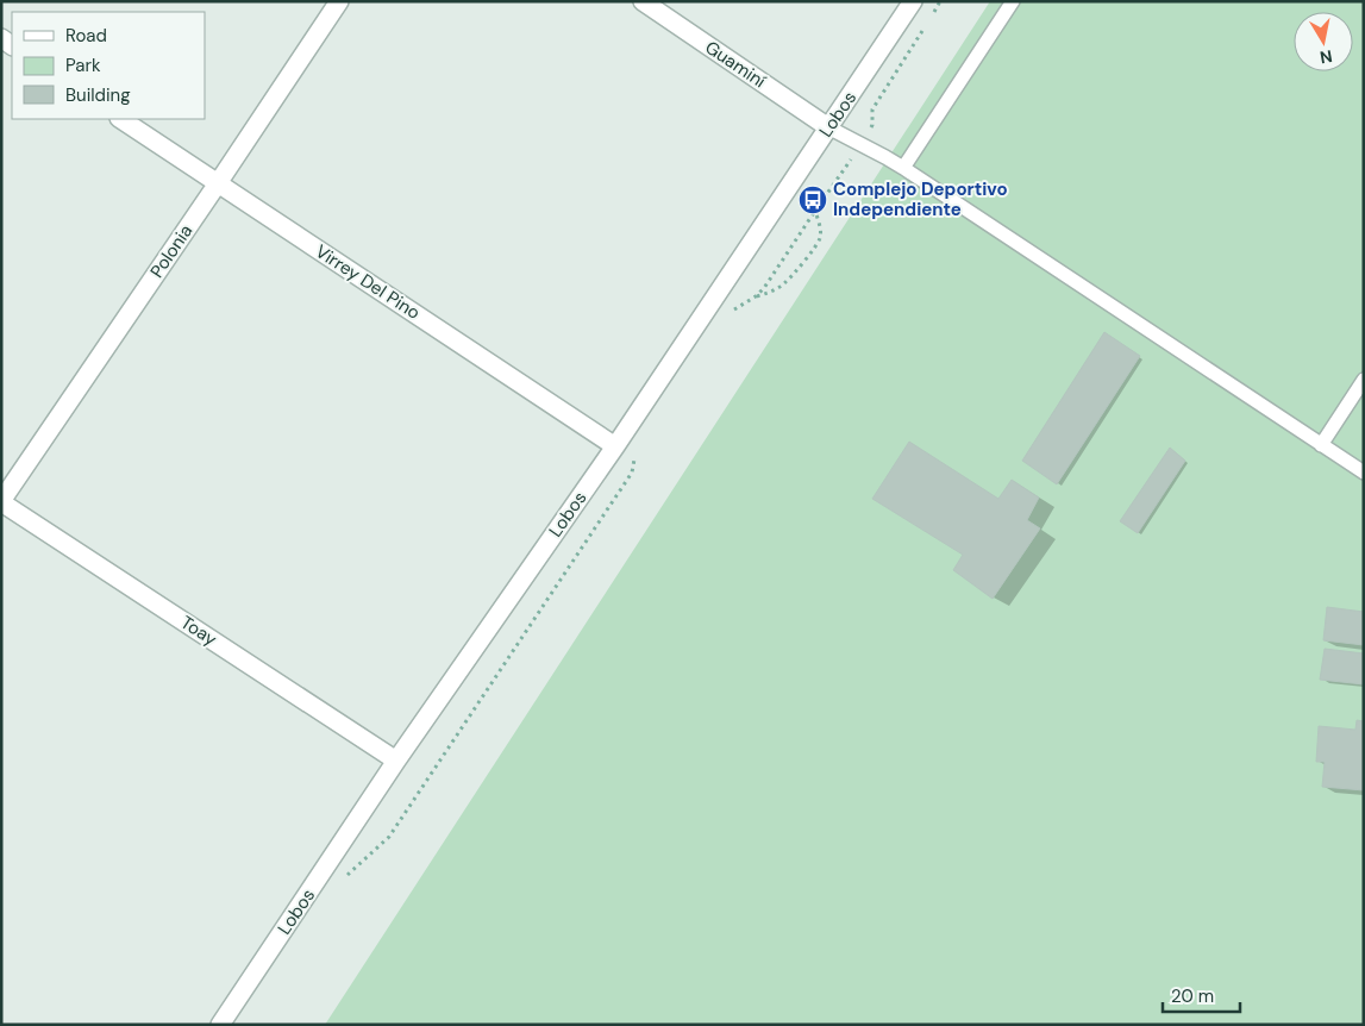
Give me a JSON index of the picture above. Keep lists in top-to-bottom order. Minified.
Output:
{"streets":{"street":["Guaminí","Lobos","Polonia","Virrey Del Pino","Toay"]},"crossings":[["Guaminí","Lobos"],["Lobos","Virrey Del Pino"],["Lobos","Toay"],["Polonia","Virrey Del Pino"],["Polonia","Toay"]],"places":{"bus stop":["Complejo Deportivo Independiente"]},"legend":["Road","Park","Building"],"scale_bar":"20 m","north":"bottom"}
